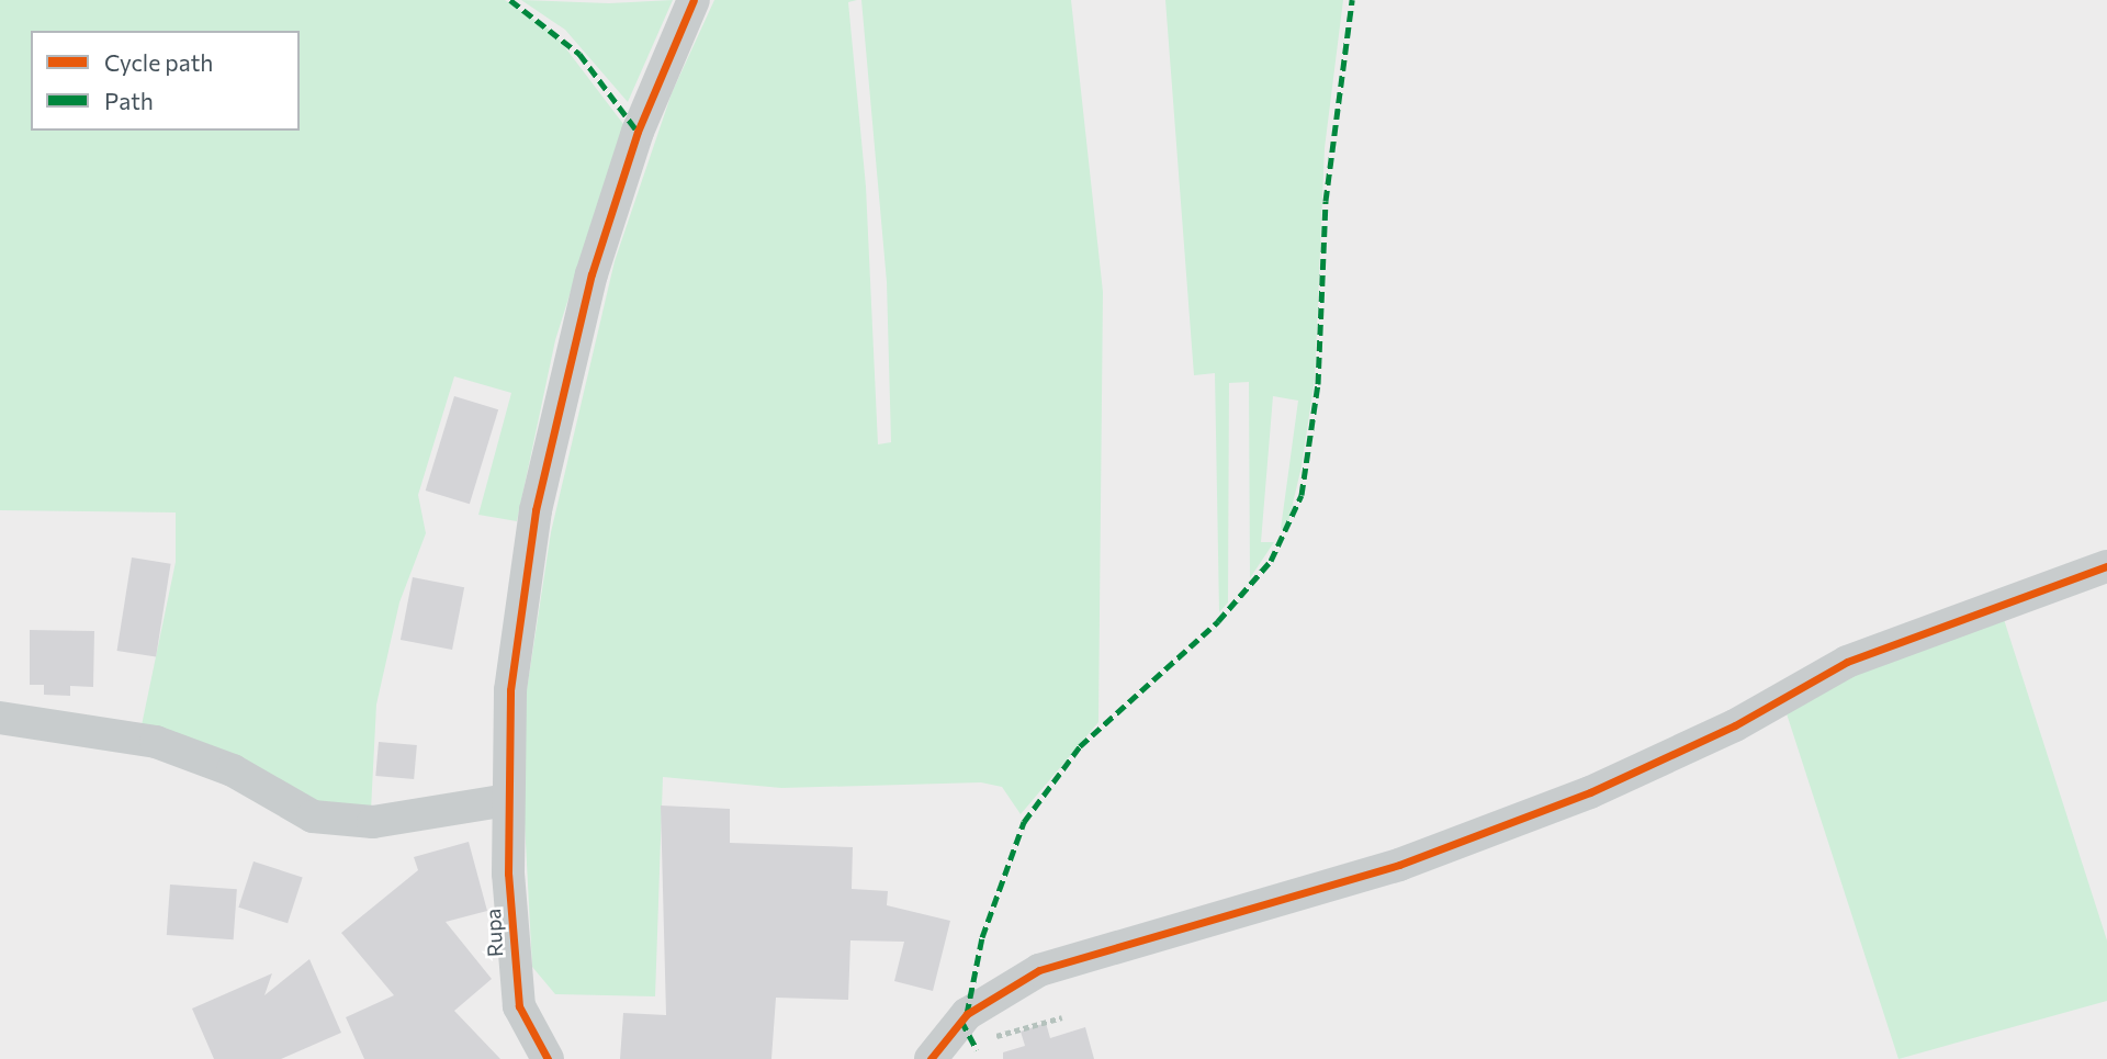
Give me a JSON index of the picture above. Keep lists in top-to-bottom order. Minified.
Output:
{"streets":{"street":["Rupa"]},"legend":["Cycle path","Path"]}
